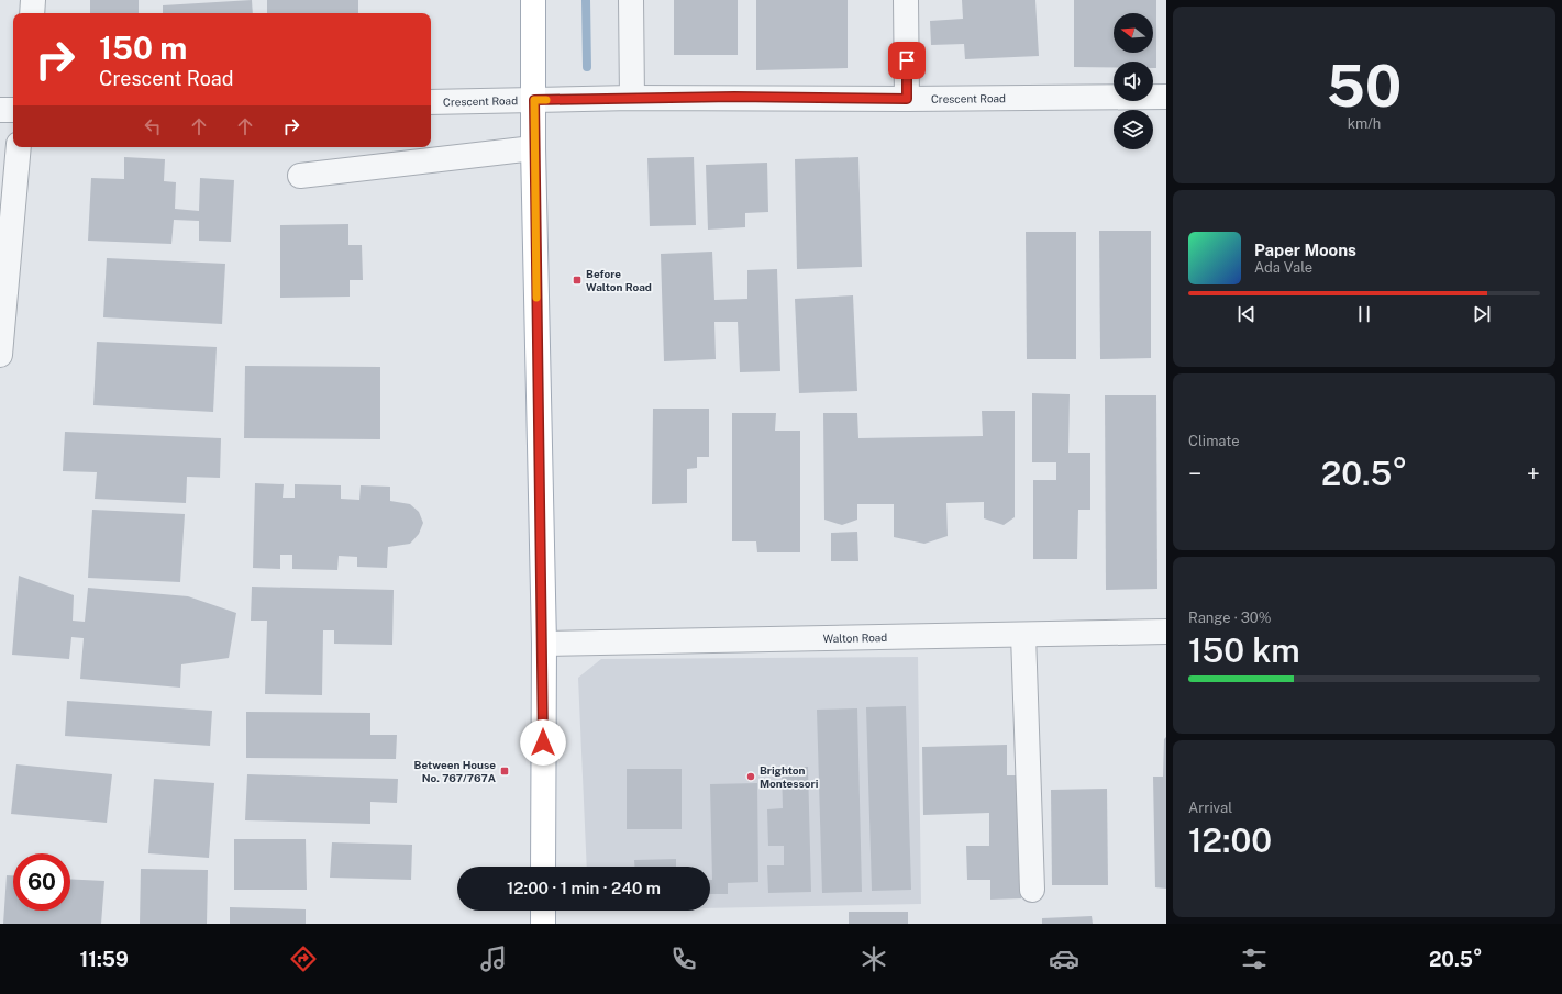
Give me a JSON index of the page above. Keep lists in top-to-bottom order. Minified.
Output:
{"streets":{"street":["Crescent Road","Walton Road"]},"places":{"transit":["Before Walton Road","Between House No. 767/767A"],"other":["Brighton Montessori"]},"north":"left","page":{"tile":[["50","km/h"],"Climate",["Range · 30%","150 km"],["Arrival","12:00"]],"turn":["150 m","Crescent Road"],"song":["Paper Moons","Ada Vale"],"heat":["−","20.5°","+"],"limit":"60","trip":"12:00 · 1 min · 240 m","tabs":["11:59","20.5°"]}}
